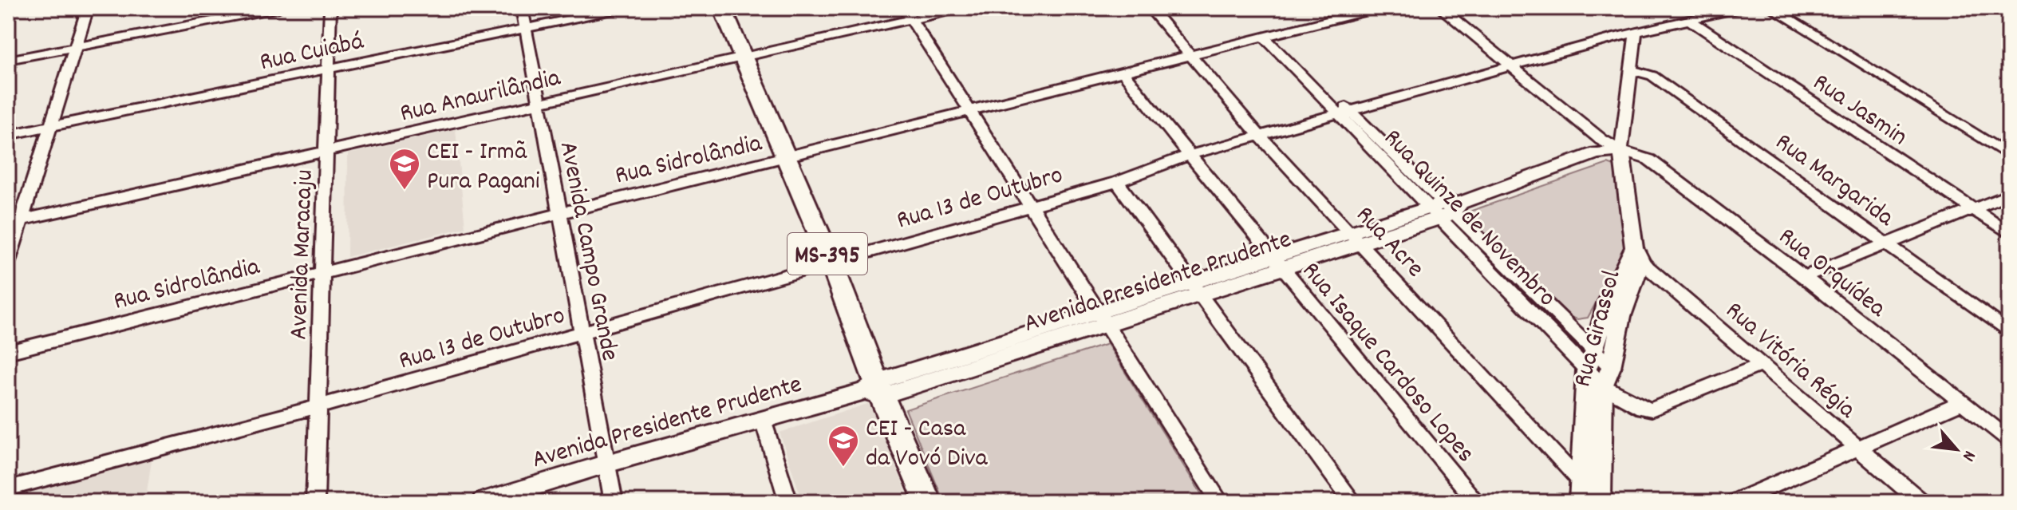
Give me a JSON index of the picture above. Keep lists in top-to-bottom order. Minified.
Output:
{"streets":{"main road":["MS-395"],"street":["Rua Cuiabá","Rua Anaurilândia","Rua Jasmin","Rua Sidrolândia","Rua Margarida","Rua 13 de Outubro","Rua Quinze de Novembro","Rua Acre","Avenida Campo Grande","Avenida Maracaju","Rua Orquídea","Avenida Presidente Prudente","Rua Girassol","Rua Vitória Régia","Rua Isaque Cardoso Lopes"]},"crossings":[["Rua Cuiabá","Avenida Campo Grande"],["Rua Cuiabá","Avenida Maracaju"],["Rua Anaurilândia","Avenida Campo Grande"],["Rua Anaurilândia","MS-395"],["Rua Anaurilândia","Avenida Maracaju"],["Rua Jasmin","Rua 13 de Outubro"],["Rua Sidrolândia","Rua Quinze de Novembro"],["Rua Sidrolândia","Rua Acre"],["Rua Sidrolândia","Avenida Campo Grande"],["Rua Sidrolândia","MS-395"],["Rua Sidrolândia","Avenida Maracaju"],["Rua Sidrolândia","Rua Isaque Cardoso Lopes"],["Rua Margarida","Rua Girassol"],["Rua 13 de Outubro","Rua Quinze de Novembro"],["Rua 13 de Outubro","Rua Acre"],["Rua 13 de Outubro","Avenida Campo Grande"],["Rua 13 de Outubro","MS-395"],["Rua 13 de Outubro","Avenida Maracaju"],["Rua 13 de Outubro","Rua Orquídea"],["Rua 13 de Outubro","Rua Girassol"],["Rua 13 de Outubro","Rua Isaque Cardoso Lopes"],["Rua Quinze de Novembro","Avenida Presidente Prudente"],["Rua Quinze de Novembro","Rua Girassol"],["Rua Quinze de Novembro","Rua Vitória Régia"],["Rua Acre","Avenida Presidente Prudente"],["Rua Acre","Rua Girassol"],["Avenida Campo Grande","Avenida Presidente Prudente"],["MS-395","Avenida Presidente Prudente"],["Rua Orquídea","Avenida Presidente Prudente"],["Rua Orquídea","Rua Girassol"],["Avenida Presidente Prudente","Rua Girassol"],["Avenida Presidente Prudente","Rua Isaque Cardoso Lopes"],["Rua Girassol","Rua Vitória Régia"]],"places":{"school or university":["CEI - Irmã Pura Pagani","CEI - Casa da Vovó Diva"]},"north":"bottom right"}
